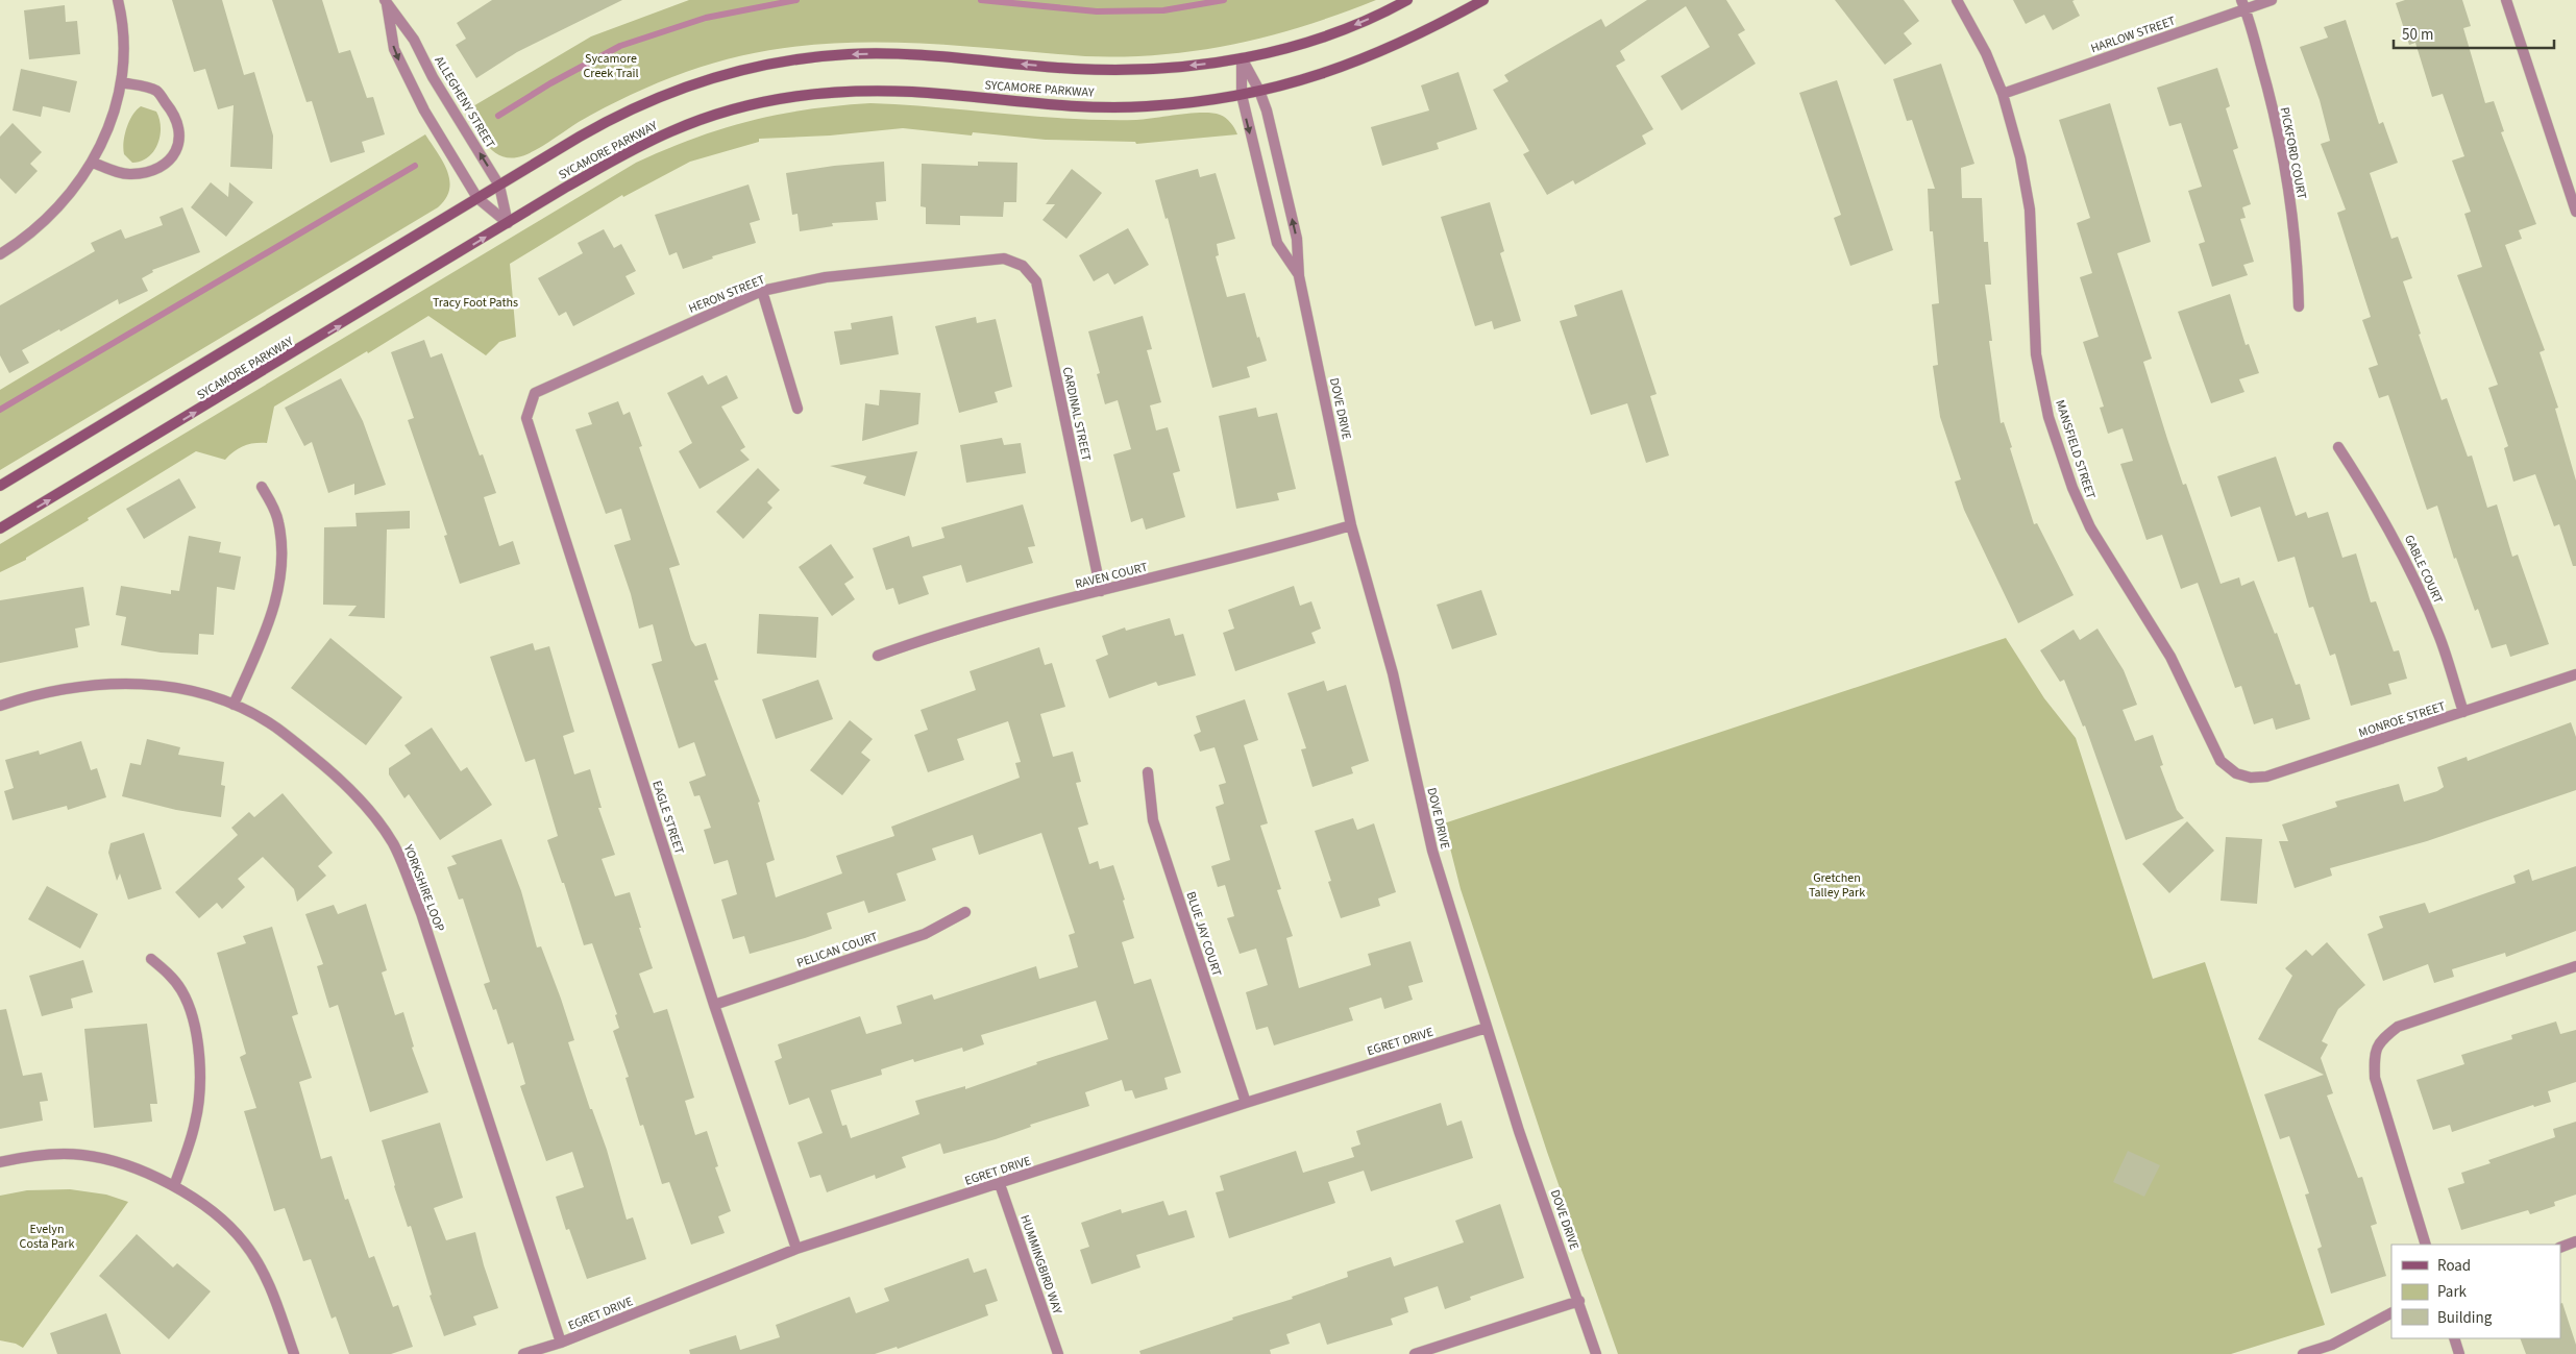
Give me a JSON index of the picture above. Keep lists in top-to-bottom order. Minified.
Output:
{"streets":{"main road":["SYCAMORE PARKWAY"],"street":["HARLOW STREET","ALLEGHENY STREET","PICKFORD COURT","HERON STREET","DOVE DRIVE","CARDINAL STREET","MANSFIELD STREET","GABLE COURT","RAVEN COURT","MONROE STREET","EAGLE STREET","YORKSHIRE LOOP","BLUE JAY COURT","PELICAN COURT","EGRET DRIVE","HUMMINGBIRD WAY"]},"crossings":[["HARLOW STREET","PICKFORD COURT"],["HARLOW STREET","MANSFIELD STREET"],["SYCAMORE PARKWAY","ALLEGHENY STREET"],["SYCAMORE PARKWAY","DOVE DRIVE"],["HERON STREET","CARDINAL STREET"],["HERON STREET","EAGLE STREET"],["DOVE DRIVE","RAVEN COURT"],["DOVE DRIVE","EGRET DRIVE"],["CARDINAL STREET","RAVEN COURT"],["MANSFIELD STREET","MONROE STREET"],["GABLE COURT","MONROE STREET"],["EAGLE STREET","PELICAN COURT"],["EAGLE STREET","EGRET DRIVE"],["YORKSHIRE LOOP","EGRET DRIVE"],["BLUE JAY COURT","EGRET DRIVE"],["EGRET DRIVE","HUMMINGBIRD WAY"]],"parks":["Sycamore Creek Trail","Tracy Foot Paths","Gretchen Talley Park","Evelyn Costa Park"],"legend":["Road","Park","Building"],"scale_bar":"50 m"}
